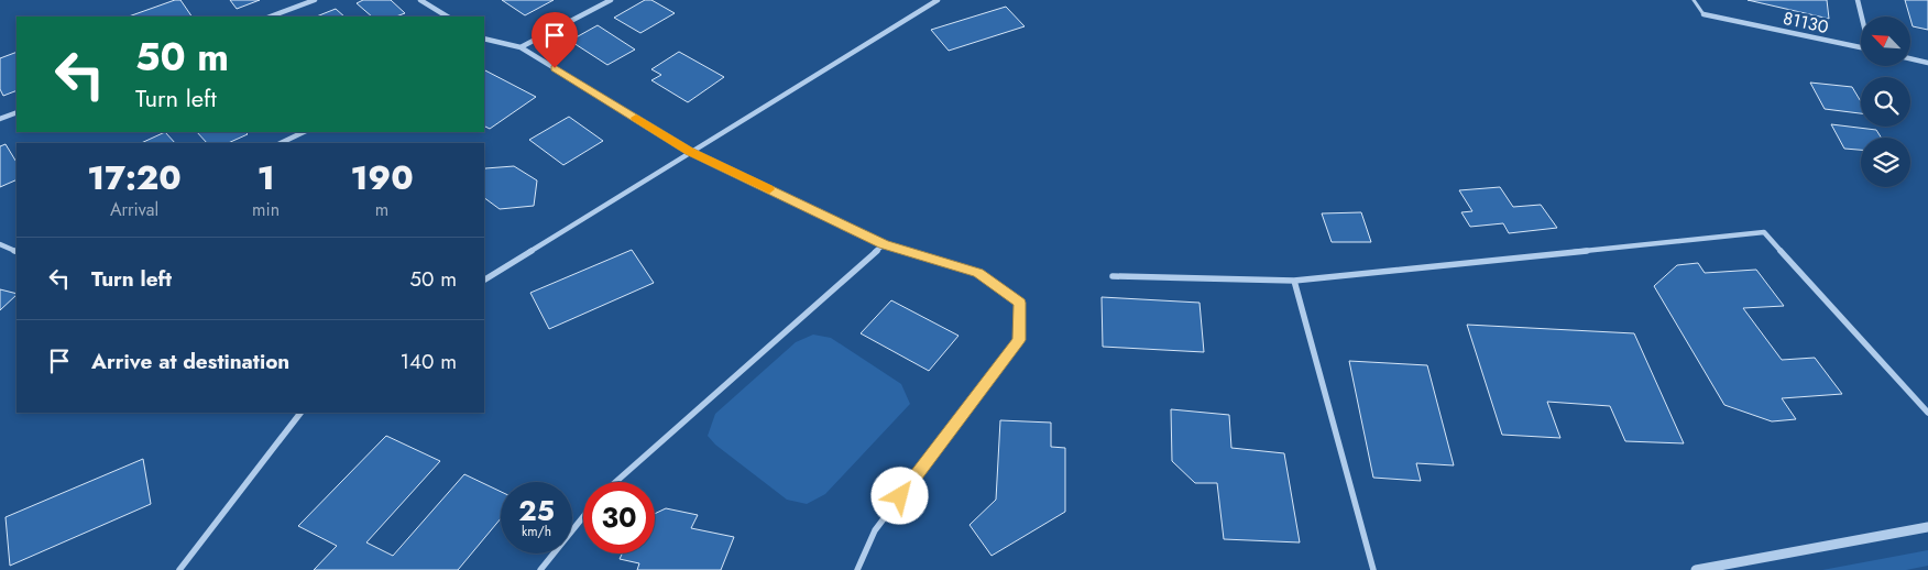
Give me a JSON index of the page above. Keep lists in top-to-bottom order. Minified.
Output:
{"streets":{"street":["81130"]},"north":"top left","page":{"turn":["50 m","Turn left"],"eta":["17:20","Arrival","1","min","190","m"],"list":[{"name":"Turn left","value":"50 m"},{"name":"Arrive at destination","value":"140 m"}],"speed":"25 km/h","limit":"30"}}
